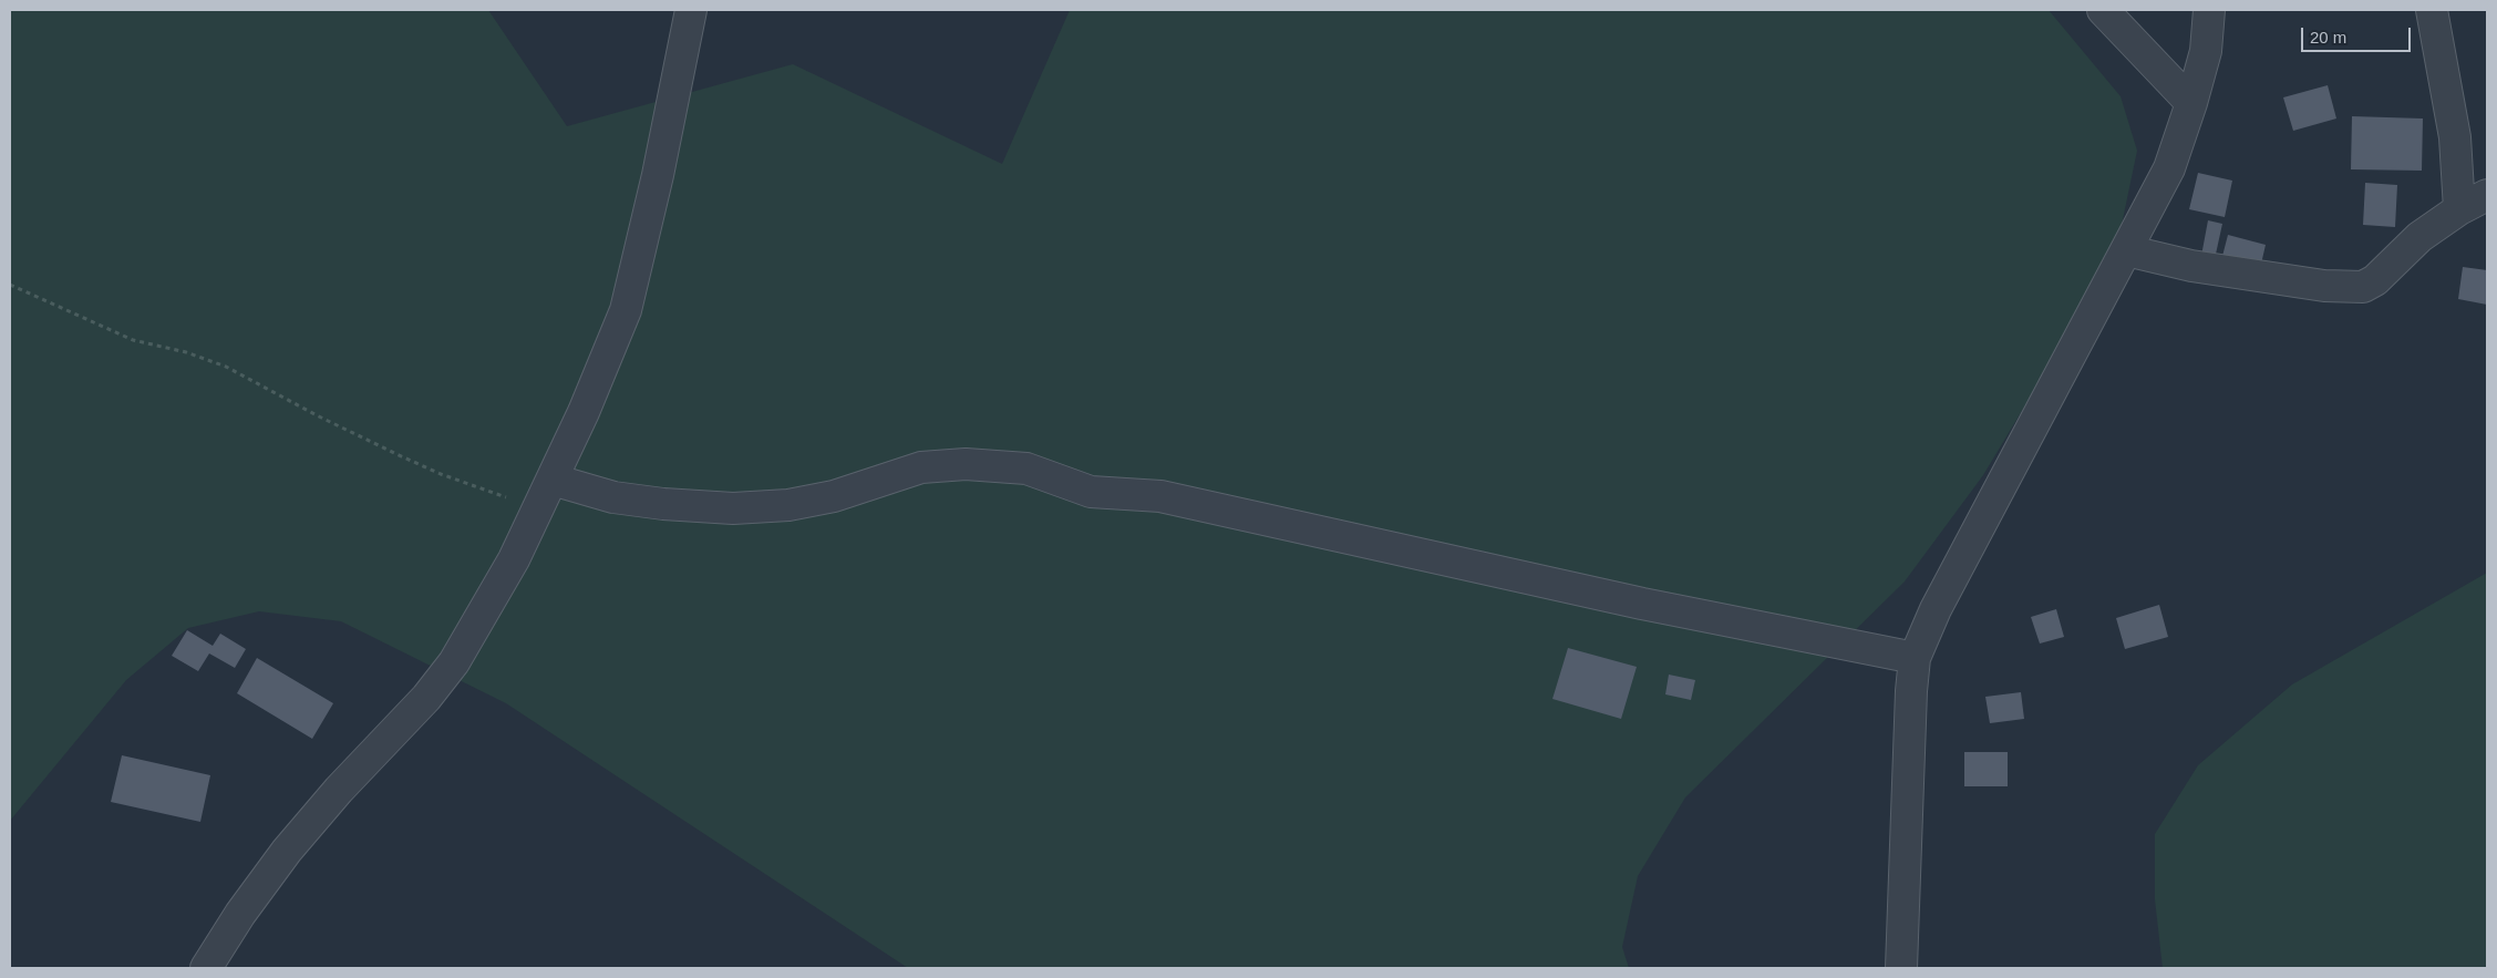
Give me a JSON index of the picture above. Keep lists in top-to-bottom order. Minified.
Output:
{"scale_bar":"20 m"}
